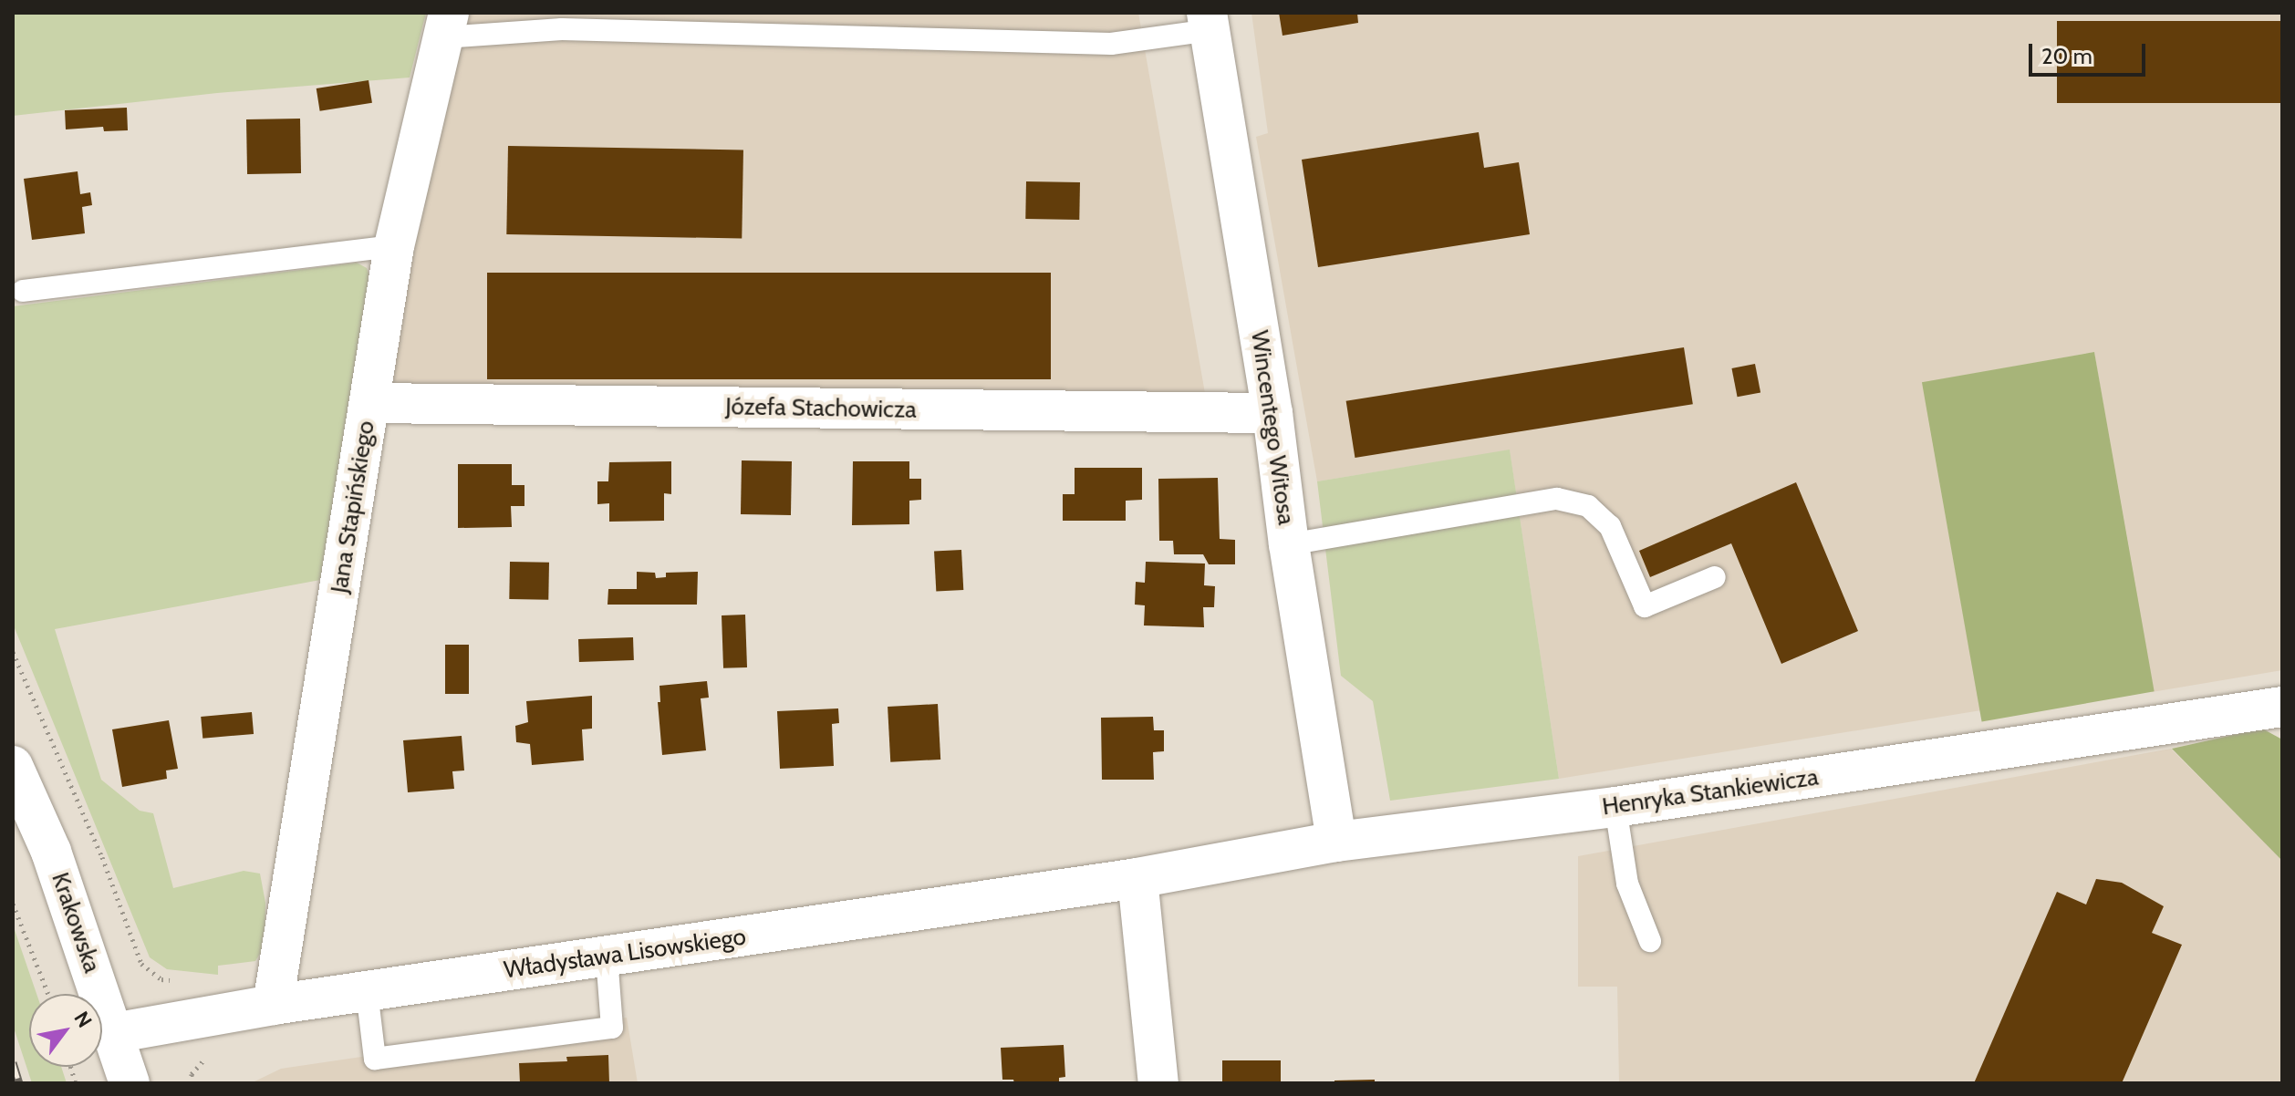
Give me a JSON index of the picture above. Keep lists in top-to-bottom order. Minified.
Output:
{"streets":{"street":["Józefa Stachowicza","Wincentego Witosa","Jana Stapińskiego","Henryka Stankiewicza","Krakowska","Władysława Lisowskiego"]},"crossings":[["Józefa Stachowicza","Wincentego Witosa"],["Józefa Stachowicza","Jana Stapińskiego"],["Wincentego Witosa","Henryka Stankiewicza"],["Jana Stapińskiego","Władysława Lisowskiego"],["Henryka Stankiewicza","Władysława Lisowskiego"],["Krakowska","Władysława Lisowskiego"]],"scale_bar":"20 m","north":"top right"}
